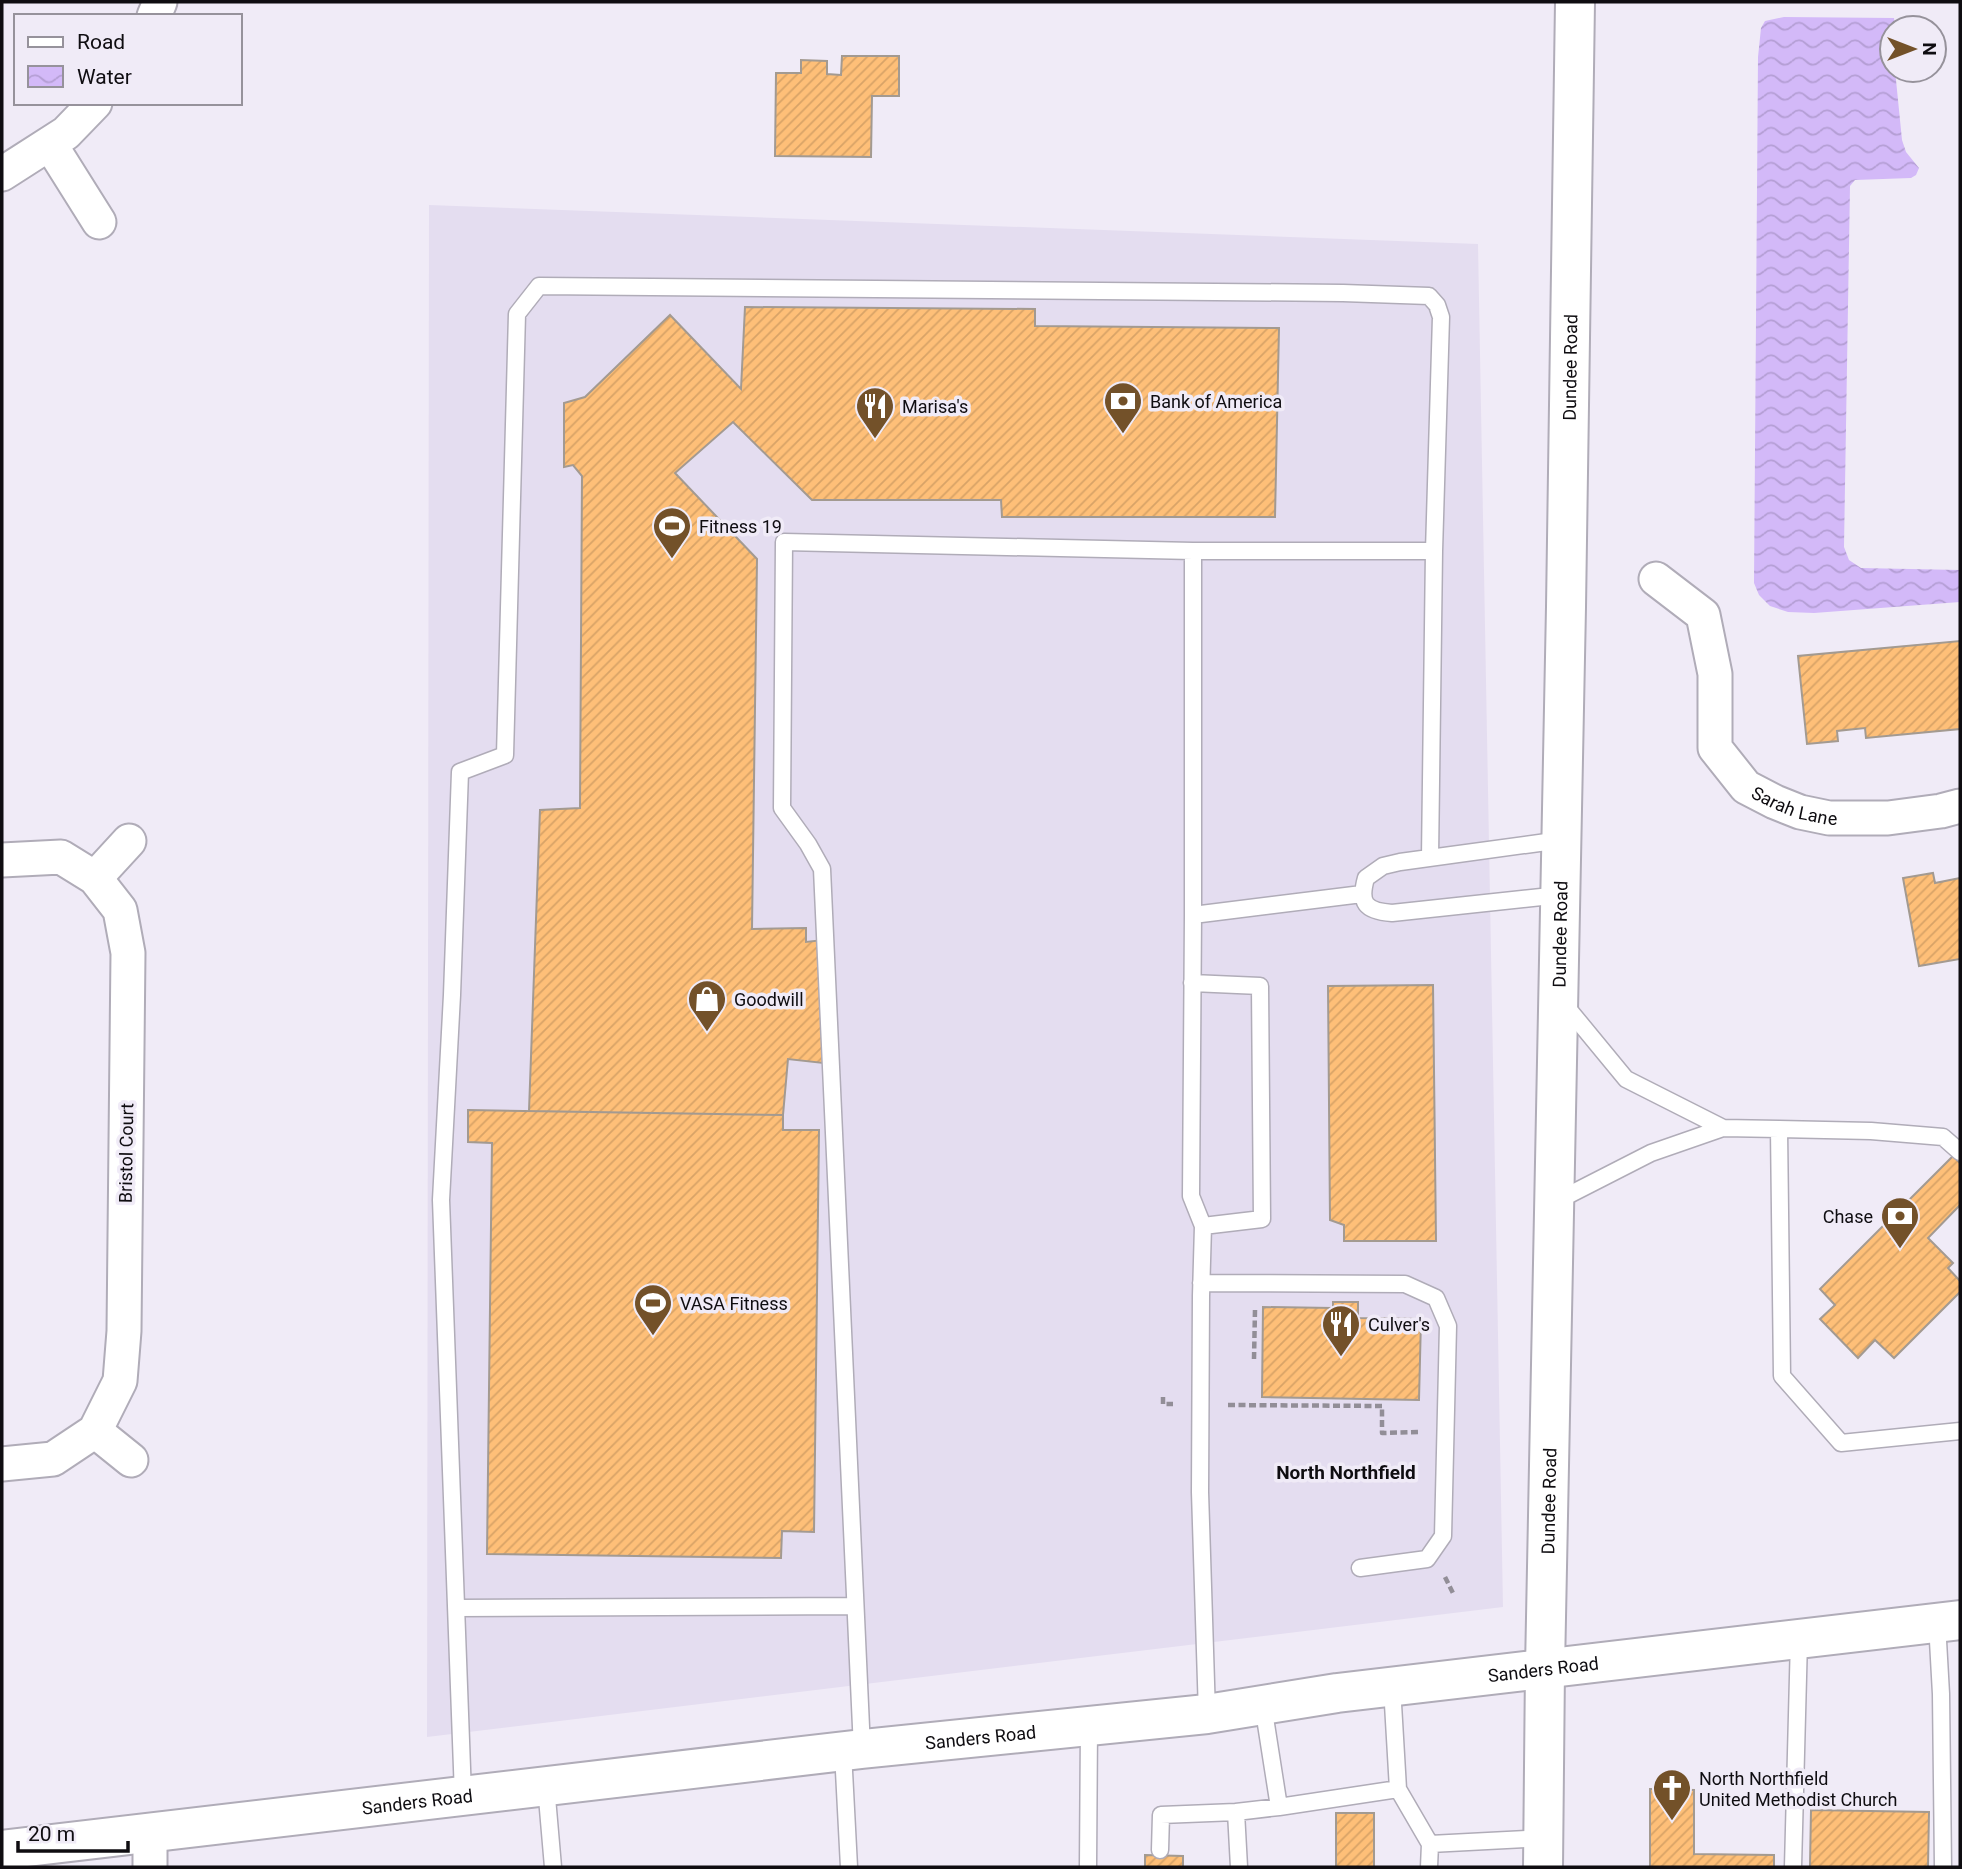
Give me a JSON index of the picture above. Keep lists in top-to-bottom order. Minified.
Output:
{"streets":{"main road":["Dundee Road","Sanders Road"],"street":["Sarah Lane","Bristol Court"]},"crossings":[["Dundee Road","Sanders Road"]],"districts":["North Northfield"],"places":{"bank":["Bank of America","Chase"],"restaurant":["Marisa's","Culver's"],"sports":["Fitness 19","VASA Fitness"],"shop":["Goodwill"],"church":["North Northfield United Methodist Church"]},"legend":["Road","Water"],"scale_bar":"20 m","north":"right"}
